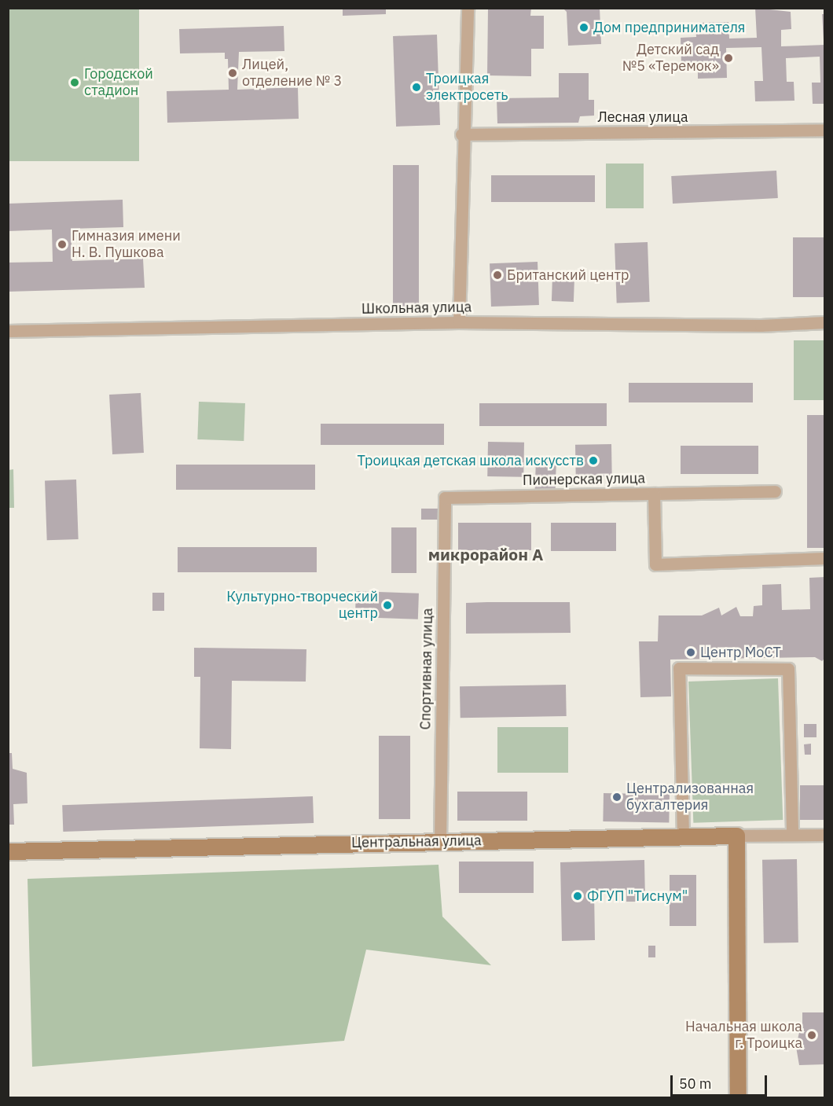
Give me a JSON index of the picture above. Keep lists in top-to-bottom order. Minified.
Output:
{"streets":{"main road":["Центральная улица"],"street":["Лесная улица","Школьная улица","Пионерская улица","Спортивная улица"]},"crossings":[["Пионерская улица","Спортивная улица"],["Спортивная улица","Центральная улица"]],"districts":["микрорайон А"],"places":["Дом предпринимателя","Детский сад №5 «Теремок»","Лицей, отделение № 3","Городской стадион","Троицкая электросеть","Гимназия имени Н. В. Пушкова","Британский центр","Троицкая детская школа искусств","Культурно-творческий центр","Центр МоСТ","Централизованная бухгалтерия","ФГУП \"Тиснум\"","Начальная школа г. Троицка"],"scale_bar":"50 m"}
